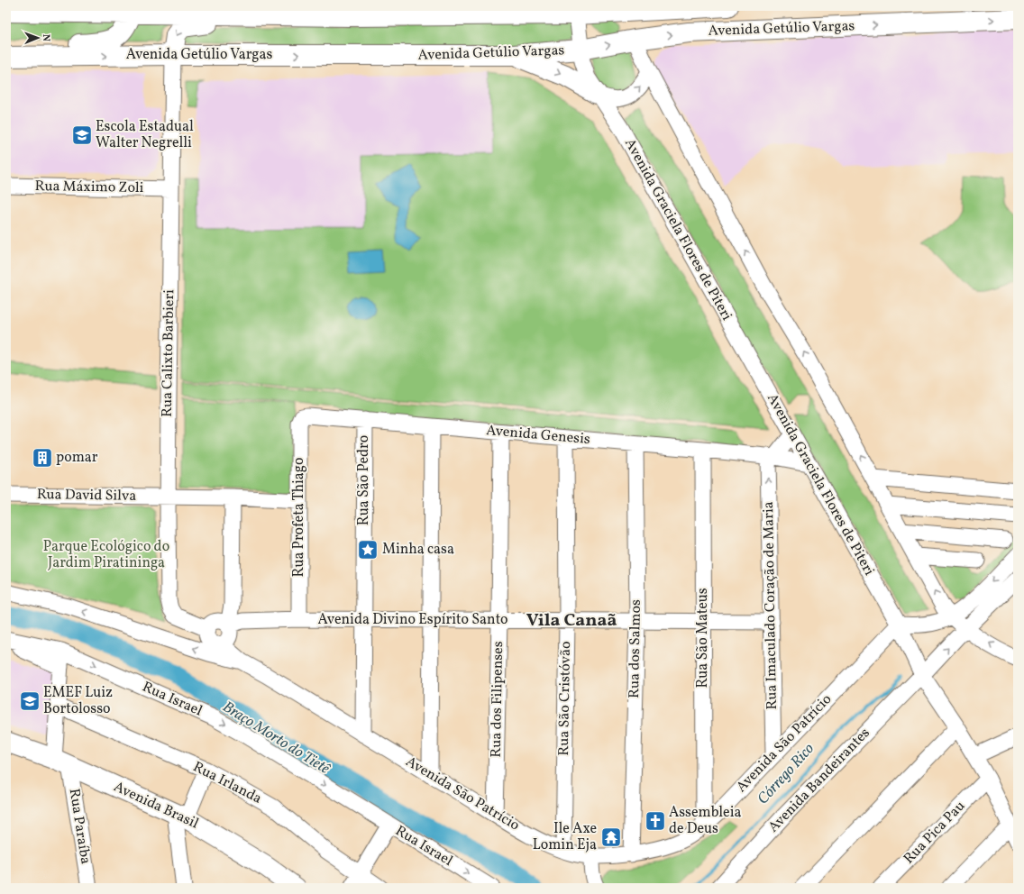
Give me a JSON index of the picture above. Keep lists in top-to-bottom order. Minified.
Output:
{"streets":{"main road":["Avenida Getúlio Vargas","Avenida Brasil"],"street":["Rua Máximo Zoli","Avenida Graciela Flores de Piteri","Rua Calixto Barbieri","Avenida Genesis","Rua São Pedro","Rua David Silva","Rua Profeta Thiago","Rua Imaculado Coração de Maria","Avenida Divino Espírito Santo","Rua São Mateus","Rua dos Salmos","Rua São Cristóvão","Rua Israel","Rua dos Filipenses","Avenida São Patrício","Avenida Bandeirantes","Rua Irlanda","Rua Paraíba","Rua Pica Pau"]},"crossings":[["Avenida Getúlio Vargas","Avenida Graciela Flores de Piteri"],["Avenida Getúlio Vargas","Rua Calixto Barbieri"],["Rua Máximo Zoli","Rua Calixto Barbieri"],["Avenida Graciela Flores de Piteri","Avenida Genesis"],["Avenida Graciela Flores de Piteri","Avenida São Patrício"],["Avenida Graciela Flores de Piteri","Avenida Bandeirantes"],["Avenida Graciela Flores de Piteri","Rua Pica Pau"],["Rua Calixto Barbieri","Rua David Silva"],["Rua Calixto Barbieri","Avenida Divino Espírito Santo"],["Rua Calixto Barbieri","Avenida São Patrício"],["Avenida Genesis","Rua São Pedro"],["Avenida Genesis","Rua Profeta Thiago"],["Avenida Genesis","Rua Imaculado Coração de Maria"],["Avenida Genesis","Rua São Mateus"],["Avenida Genesis","Rua dos Salmos"],["Avenida Genesis","Rua São Cristóvão"],["Avenida Genesis","Rua dos Filipenses"],["Rua São Pedro","Avenida Divino Espírito Santo"],["Rua São Pedro","Avenida São Patrício"],["Rua David Silva","Rua Profeta Thiago"],["Rua Profeta Thiago","Avenida Divino Espírito Santo"],["Rua Imaculado Coração de Maria","Avenida Divino Espírito Santo"],["Rua Imaculado Coração de Maria","Avenida São Patrício"],["Avenida Divino Espírito Santo","Rua São Mateus"],["Avenida Divino Espírito Santo","Rua dos Salmos"],["Avenida Divino Espírito Santo","Rua São Cristóvão"],["Avenida Divino Espírito Santo","Rua dos Filipenses"],["Avenida Divino Espírito Santo","Avenida São Patrício"],["Rua São Mateus","Avenida São Patrício"],["Rua dos Salmos","Avenida São Patrício"],["Rua São Cristóvão","Avenida São Patrício"],["Rua Israel","Rua Paraíba"],["Rua dos Filipenses","Avenida São Patrício"],["Rua Irlanda","Rua Paraíba"],["Avenida Brasil","Rua Paraíba"]],"one_way":["Rua Imaculado Coração de Maria"],"districts":["Vila Canaã"],"water":["Braço Morto do Tietê","Córrego Rico"],"parks":["Parque Ecológico do Jardim Piratininga"],"places":{"school or university":["Escola Estadual Walter Negrelli","EMEF Luiz Bortolosso"],"building":["pomar"],"place":["Minha casa"],"church":["Assembleia de Deus"],"temple":["Ile Axe Lomin Eja"]},"north":"right"}
